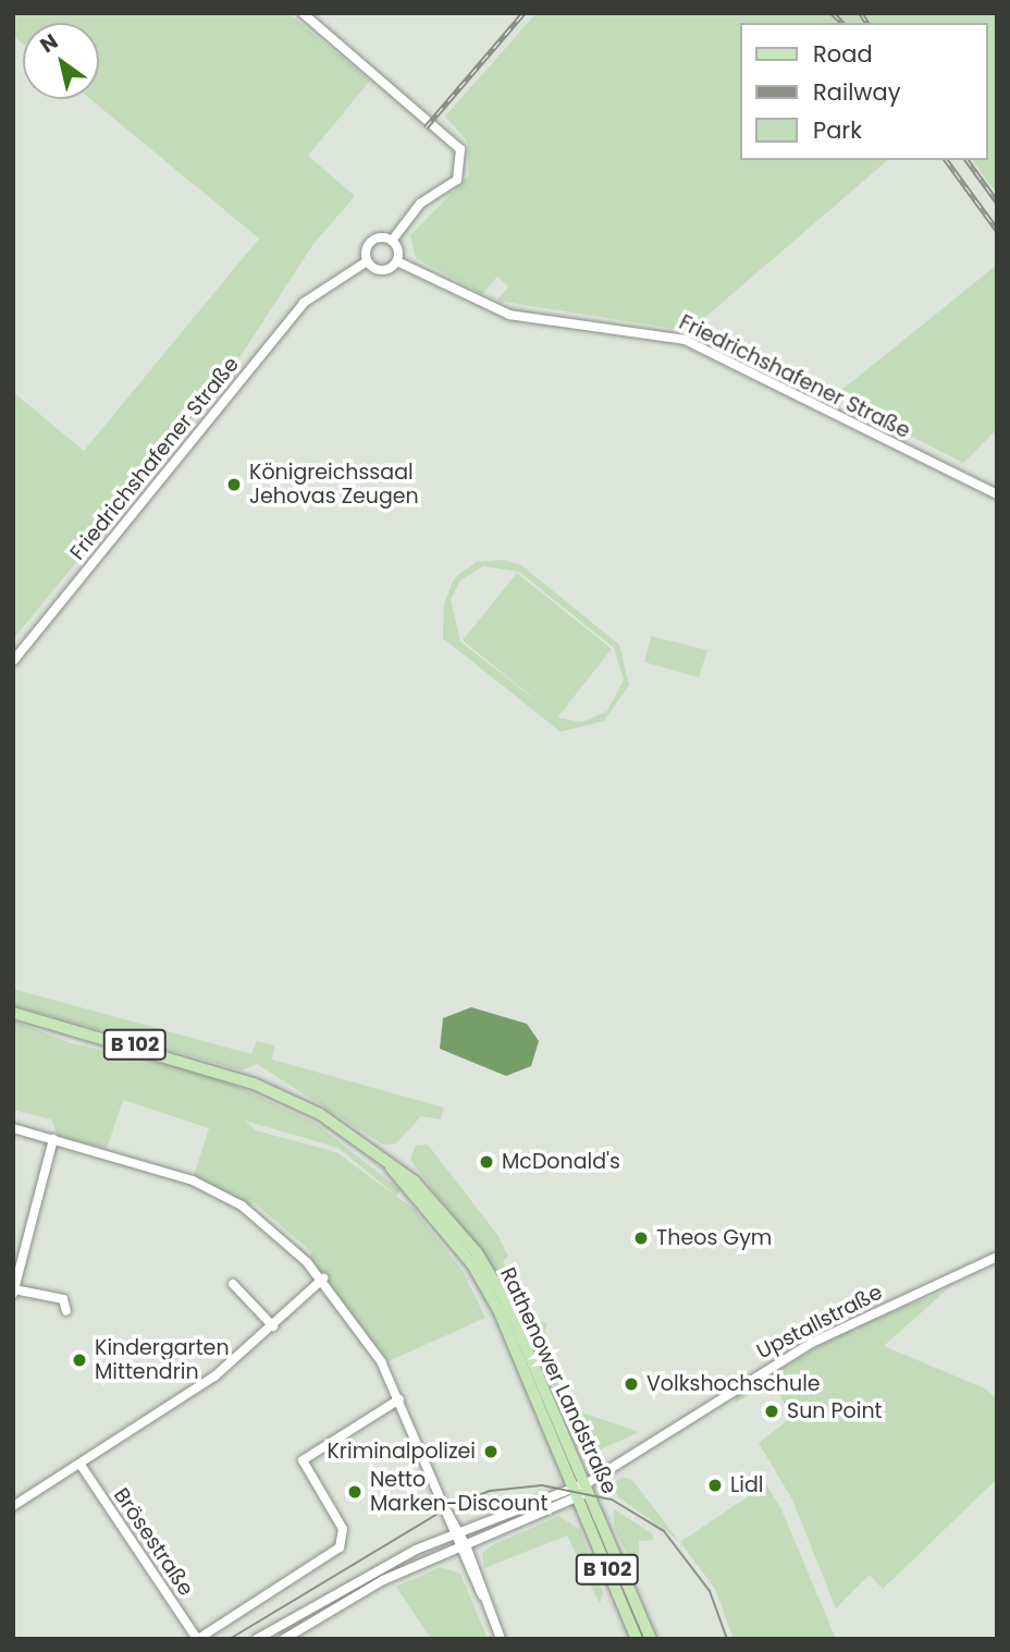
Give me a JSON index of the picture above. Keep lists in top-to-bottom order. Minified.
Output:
{"streets":{"main road":["B 102","Rathenower Landstraße"],"street":["Friedrichshafener Straße","Upstallstraße","Brösestraße"]},"crossings":[["Upstallstraße","Rathenower Landstraße"]],"places":["Königreichssaal Jehovas Zeugen","McDonald's","Theos Gym","Kindergarten Mittendrin","Volkshochschule","Sun Point","Kriminalpolizei","Lidl","Netto Marken-Discount"],"legend":["Road","Railway","Park"],"north":"top left"}
